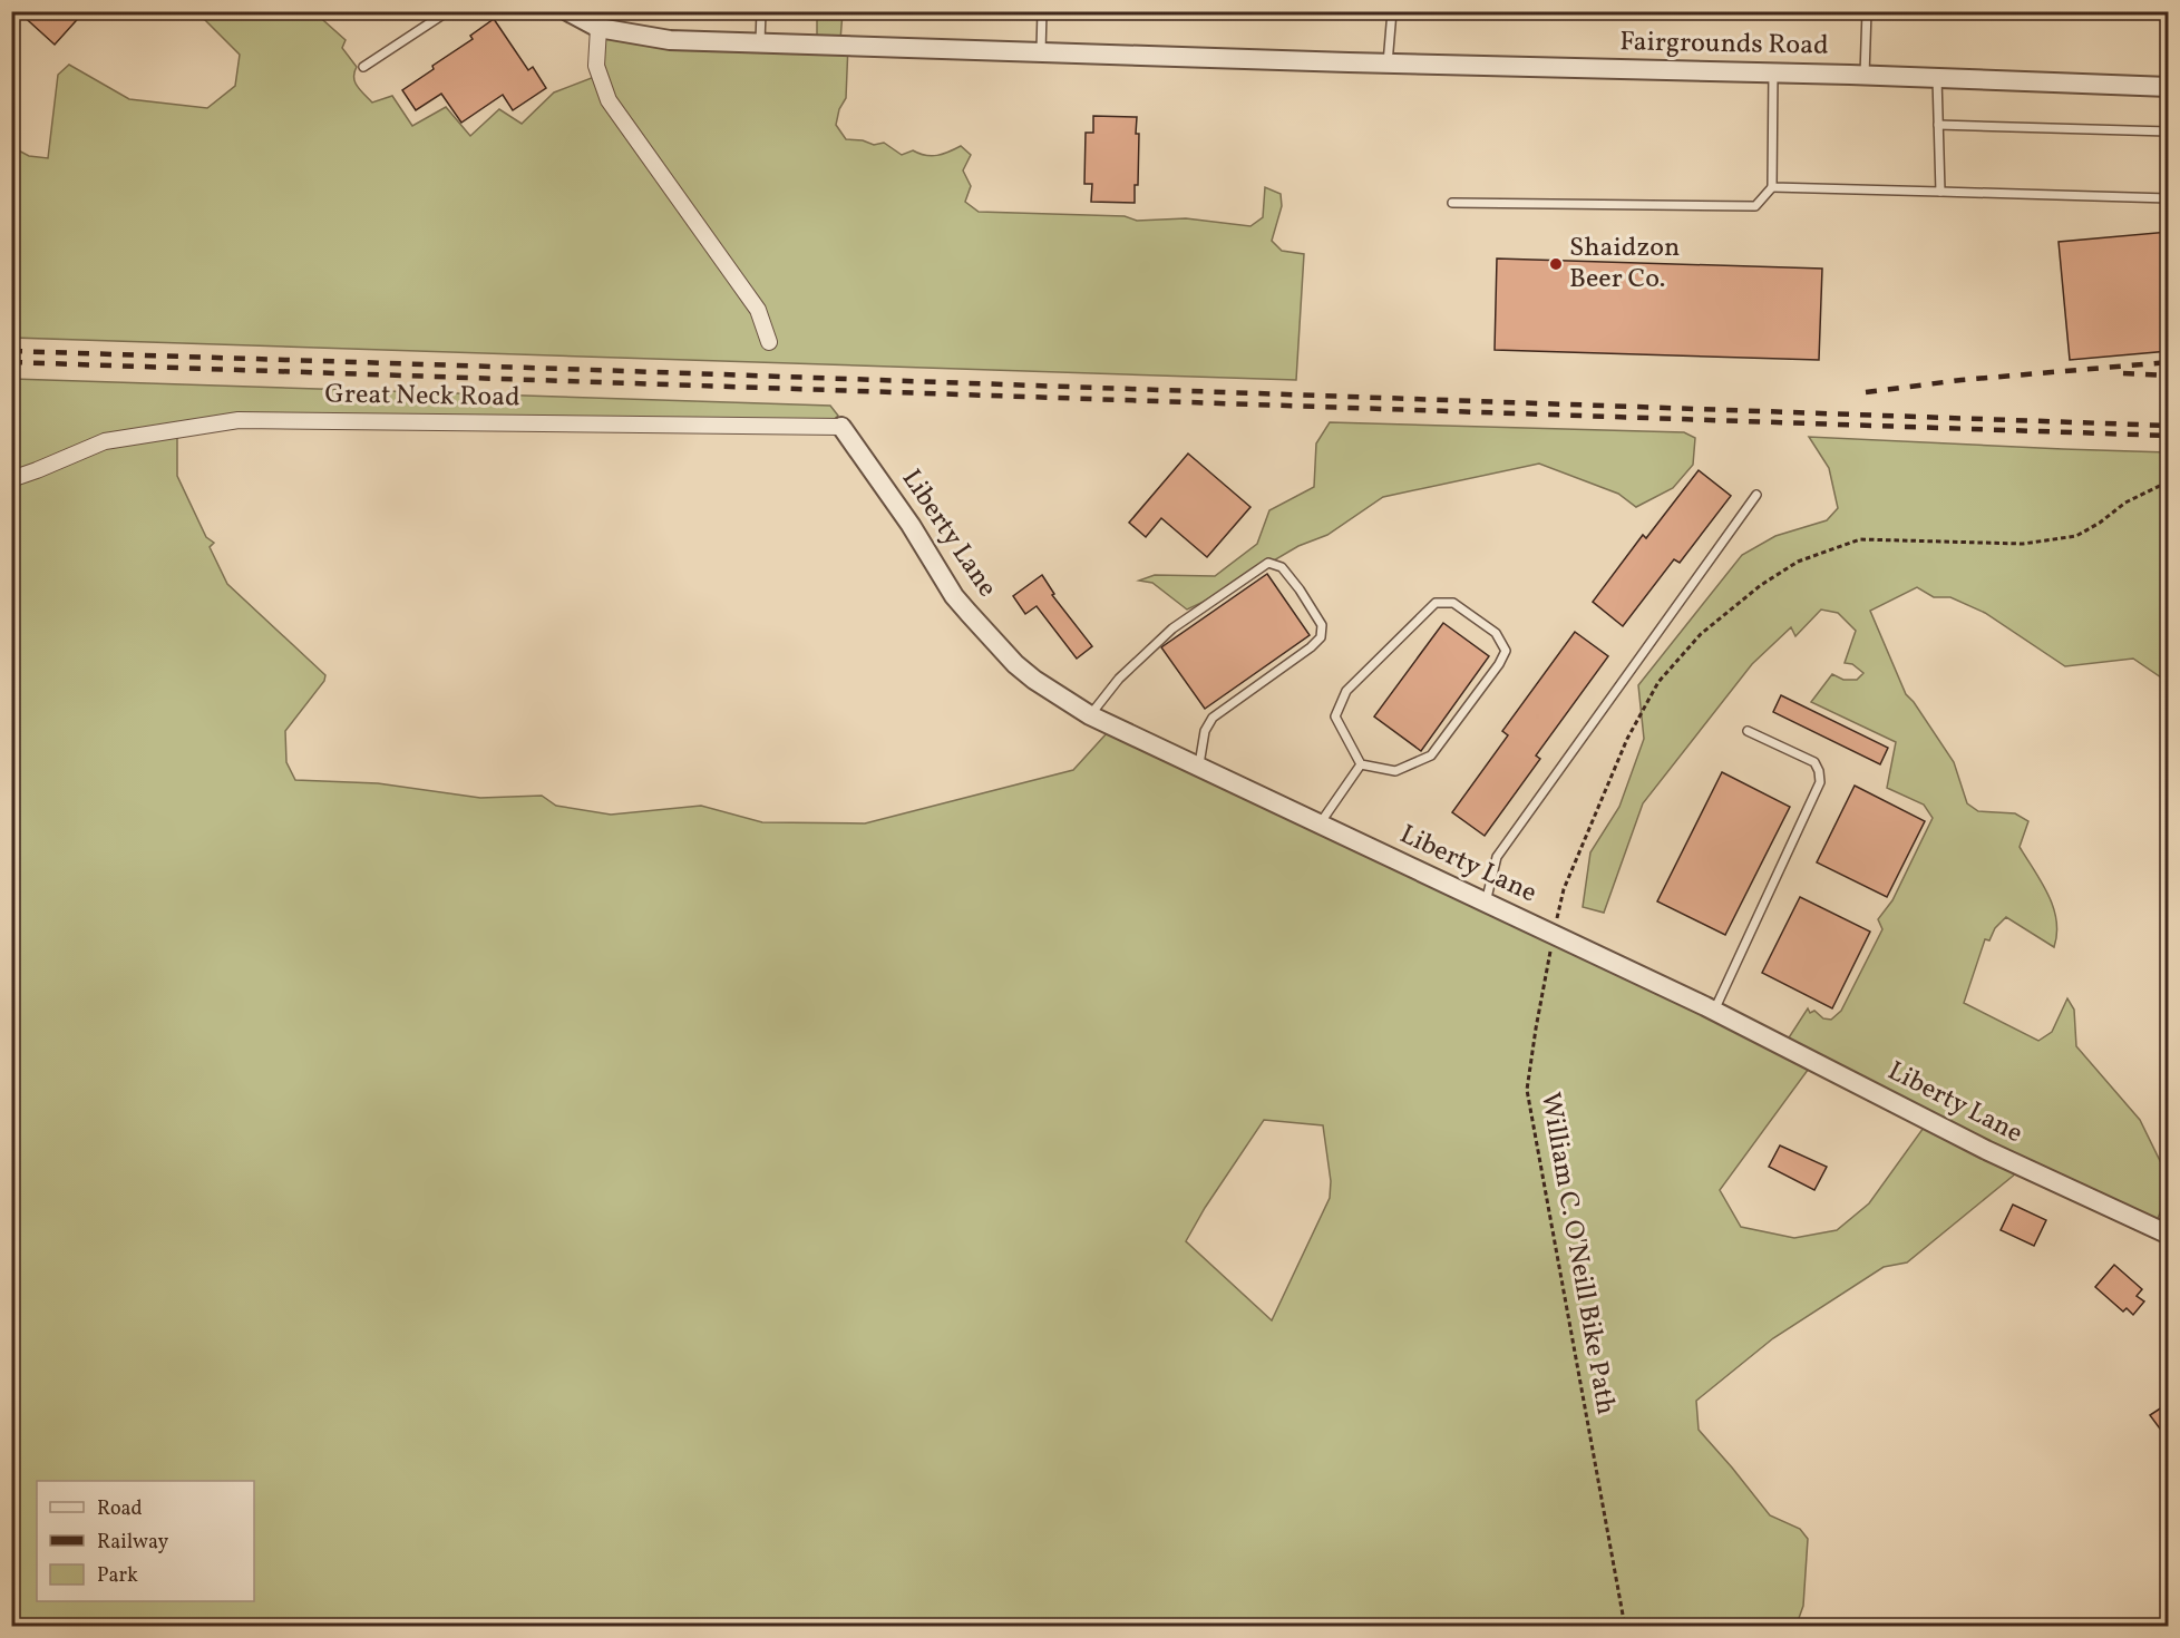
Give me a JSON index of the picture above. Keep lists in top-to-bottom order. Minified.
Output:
{"streets":{"street":["Fairgrounds Road","Great Neck Road","Liberty Lane"],"path":["William C. O'Neill Bike Path"]},"crossings":[["Great Neck Road","Liberty Lane"],["Liberty Lane","William C. O'Neill Bike Path"]],"places":["Shaidzon Beer Co."],"legend":["Road","Railway","Park"]}
